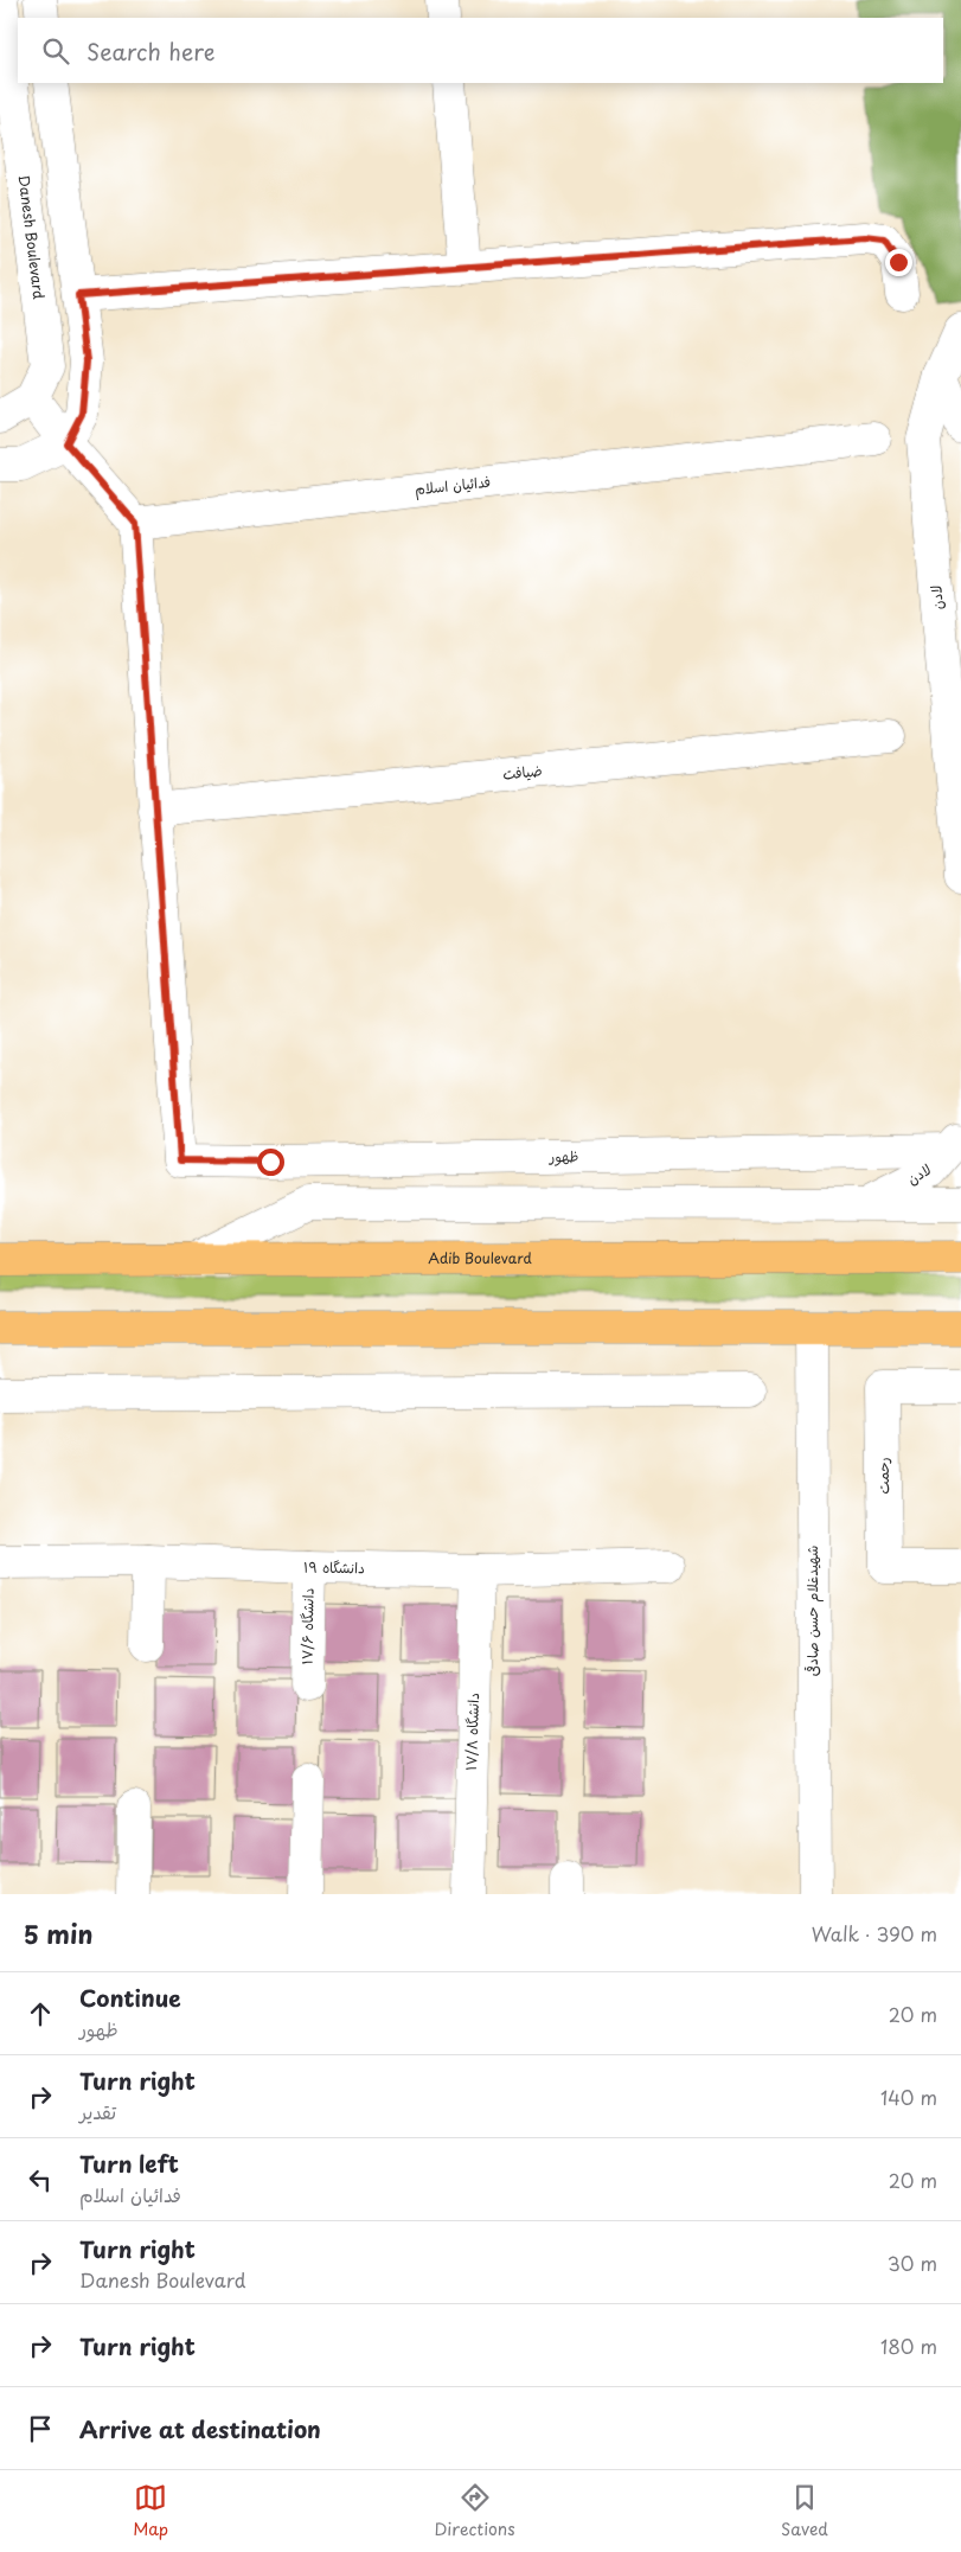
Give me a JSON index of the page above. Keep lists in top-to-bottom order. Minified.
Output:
{"streets":{"main road":["Adib Boulevard"],"street":["Danesh Boulevard","فدائیان اسلام","لادن","ضیافت","ظهور","رحمت","دانشگاه ۱۹","شهیدغلام حسن صادقی","دانشگاه ۱۷/۶","دانشگاه ۱۷/۸"]},"crossings":[["لادن","ظهور"],["ضیافت","ظهور"],["دانشگاه ۱۹","دانشگاه ۱۷/۶"],["دانشگاه ۱۹","دانشگاه ۱۷/۸"]],"page":{"search":"Search here","heading":["5 min","Walk · 390 m"],"list":[["Continue","ظهور","20 m"],["Turn right","تقدیر","140 m"],["Turn left","فدائیان اسلام","20 m"],["Turn right","Danesh Boulevard","30 m"],["Turn right","180 m"],"Arrive at destination"],"nav":["Map","Directions","Saved"]}}
